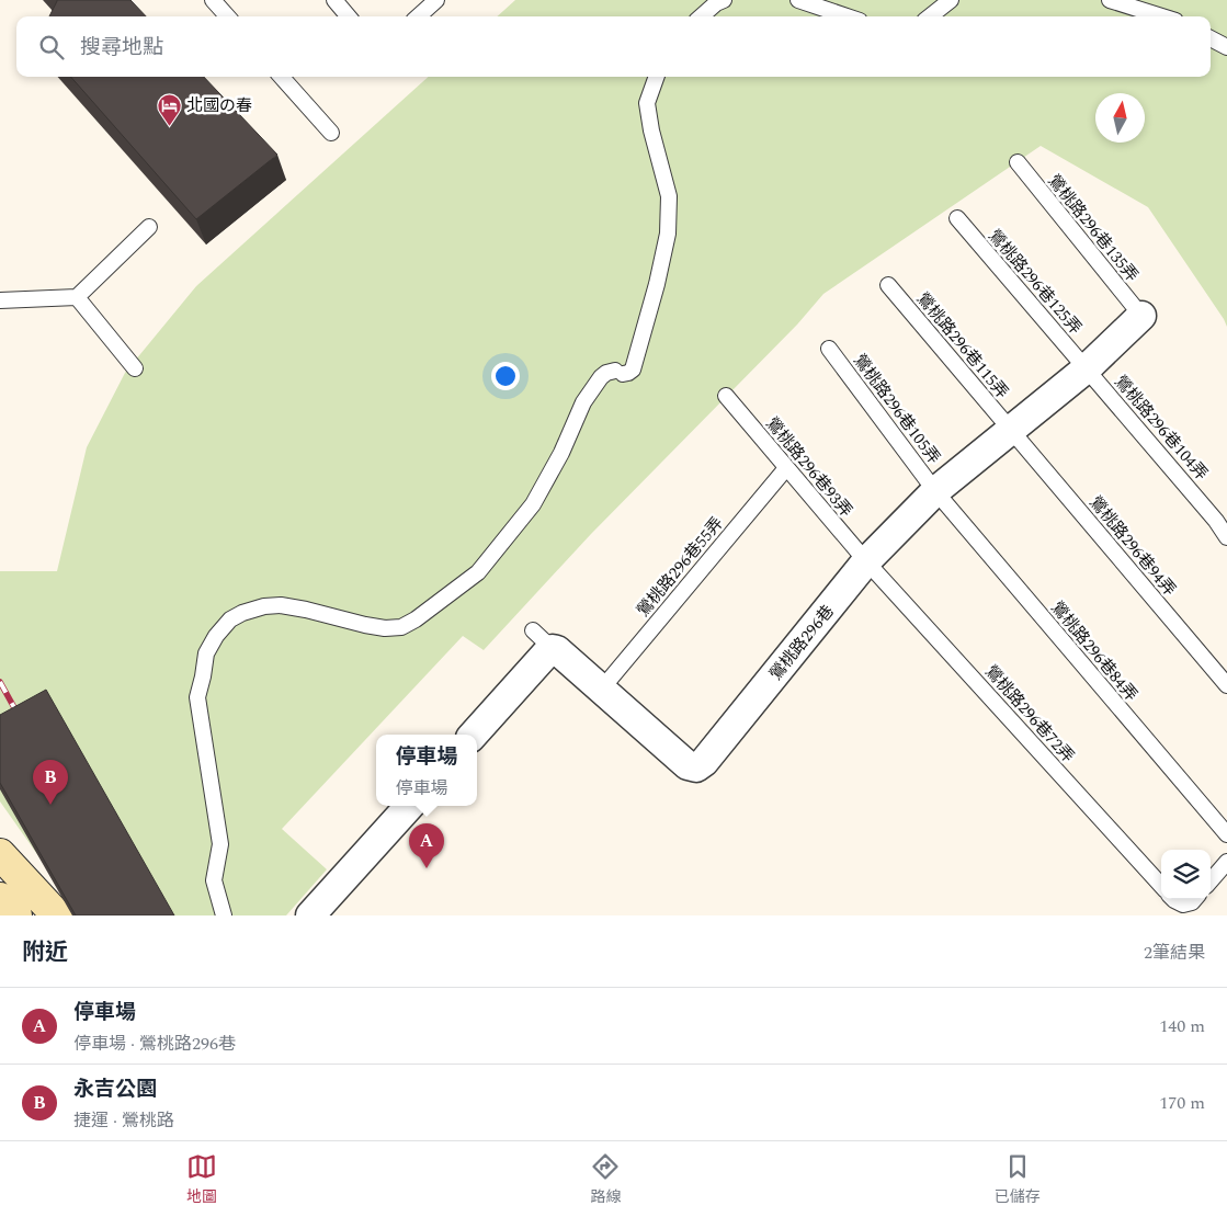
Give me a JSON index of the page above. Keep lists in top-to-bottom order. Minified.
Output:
{"streets":{"street":["鶯桃路296巷"],"lane":["鶯桃路296巷135弄","鶯桃路296巷125弄","鶯桃路296巷115弄","鶯桃路296巷105弄","鶯桃路296巷104弄","鶯桃路296巷93弄","鶯桃路296巷94弄","鶯桃路296巷55弄","鶯桃路296巷84弄","鶯桃路296巷72弄"]},"crossings":[["鶯桃路296巷135弄","鶯桃路296巷"],["鶯桃路296巷125弄","鶯桃路296巷104弄"],["鶯桃路296巷125弄","鶯桃路296巷"],["鶯桃路296巷115弄","鶯桃路296巷94弄"],["鶯桃路296巷115弄","鶯桃路296巷"],["鶯桃路296巷105弄","鶯桃路296巷"],["鶯桃路296巷105弄","鶯桃路296巷84弄"],["鶯桃路296巷104弄","鶯桃路296巷"],["鶯桃路296巷93弄","鶯桃路296巷55弄"],["鶯桃路296巷93弄","鶯桃路296巷"],["鶯桃路296巷93弄","鶯桃路296巷72弄"],["鶯桃路296巷94弄","鶯桃路296巷"],["鶯桃路296巷55弄","鶯桃路296巷"],["鶯桃路296巷","鶯桃路296巷84弄"],["鶯桃路296巷","鶯桃路296巷72弄"]],"places":{"hotel":["北國の春"]},"north":"top","page":{"search":"搜尋地點","popup":["停車場","停車場"],"pins":["B","A"],"heading":["附近","2筆結果"],"list":[{"mark":"A","name":"停車場","note":"停車場 · 鶯桃路296巷","value":"140 m"},{"mark":"B","name":"永吉公園","note":"捷運 · 鶯桃路","value":"170 m"}],"nav":["地圖","路線","已儲存"]}}
